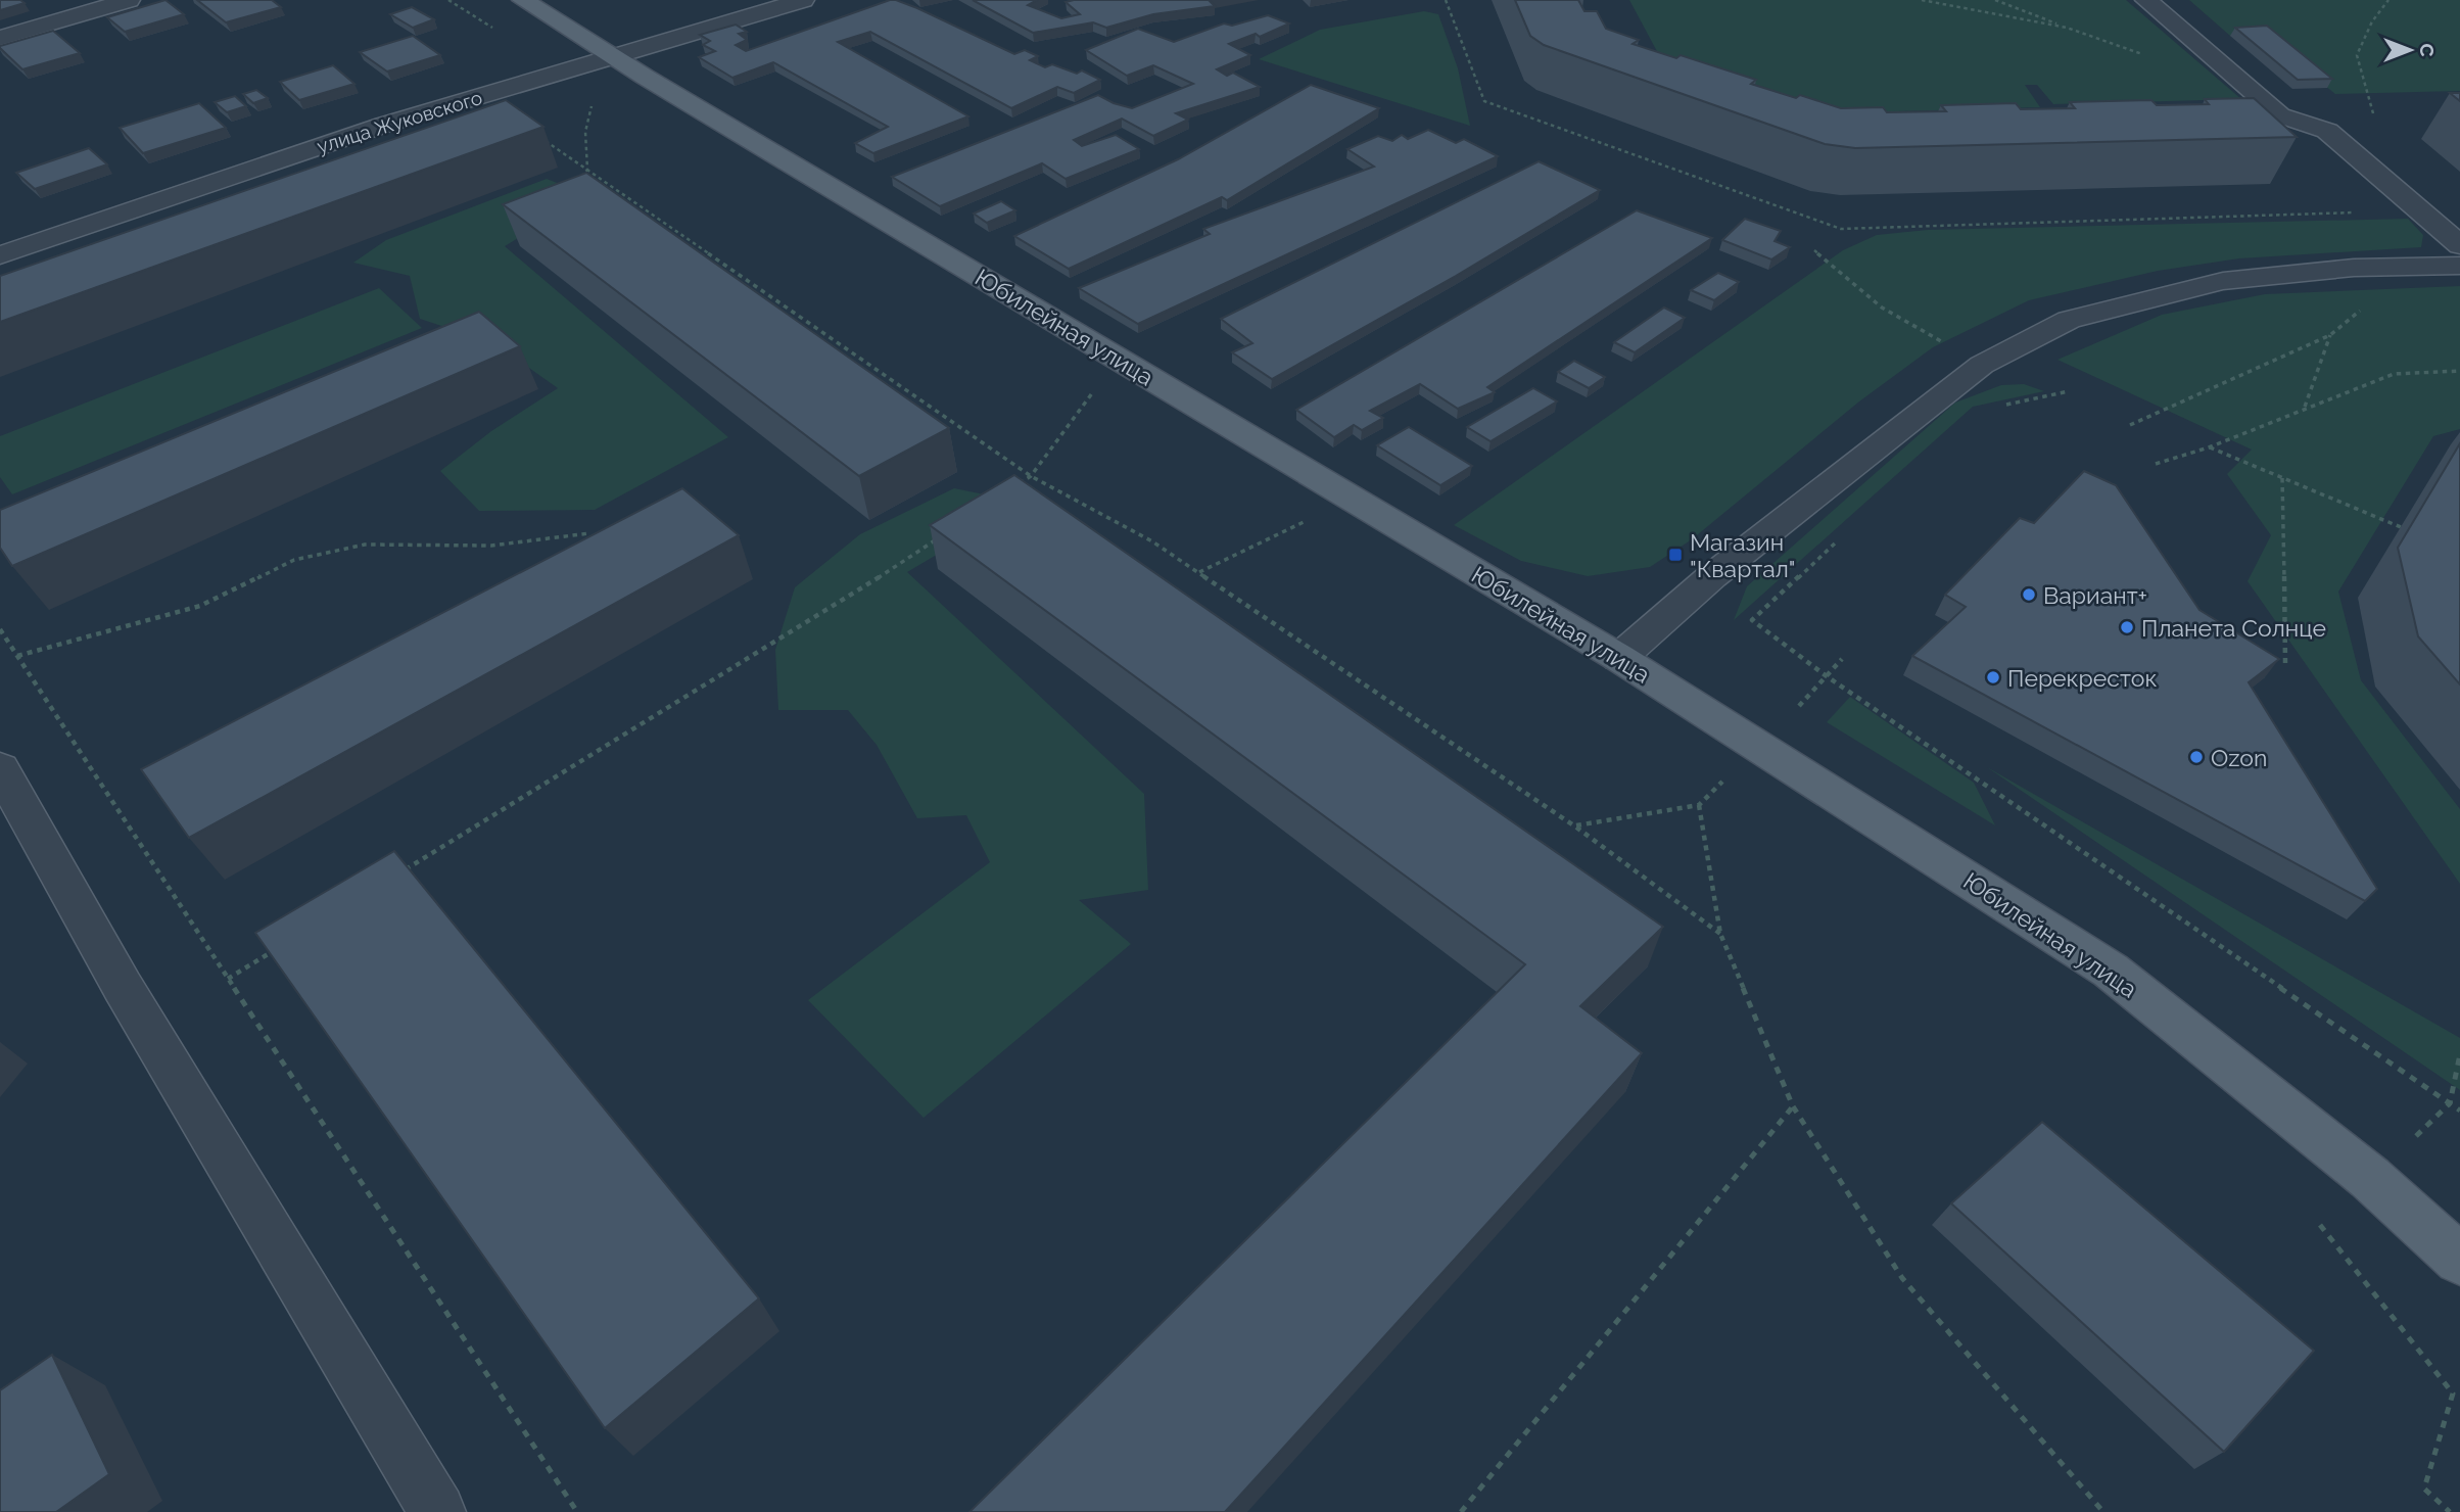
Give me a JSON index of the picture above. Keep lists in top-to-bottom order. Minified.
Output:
{"streets":{"main road":["Юбилейная улица"],"street":["улица Жуковского"]},"crossings":[["улица Жуковского","Юбилейная улица"]],"places":{"transit":["Магазин \"Квартал\""],"other":["Вариант+","Планета Солнце","Перекресток","Ozon"]},"north":"right"}
